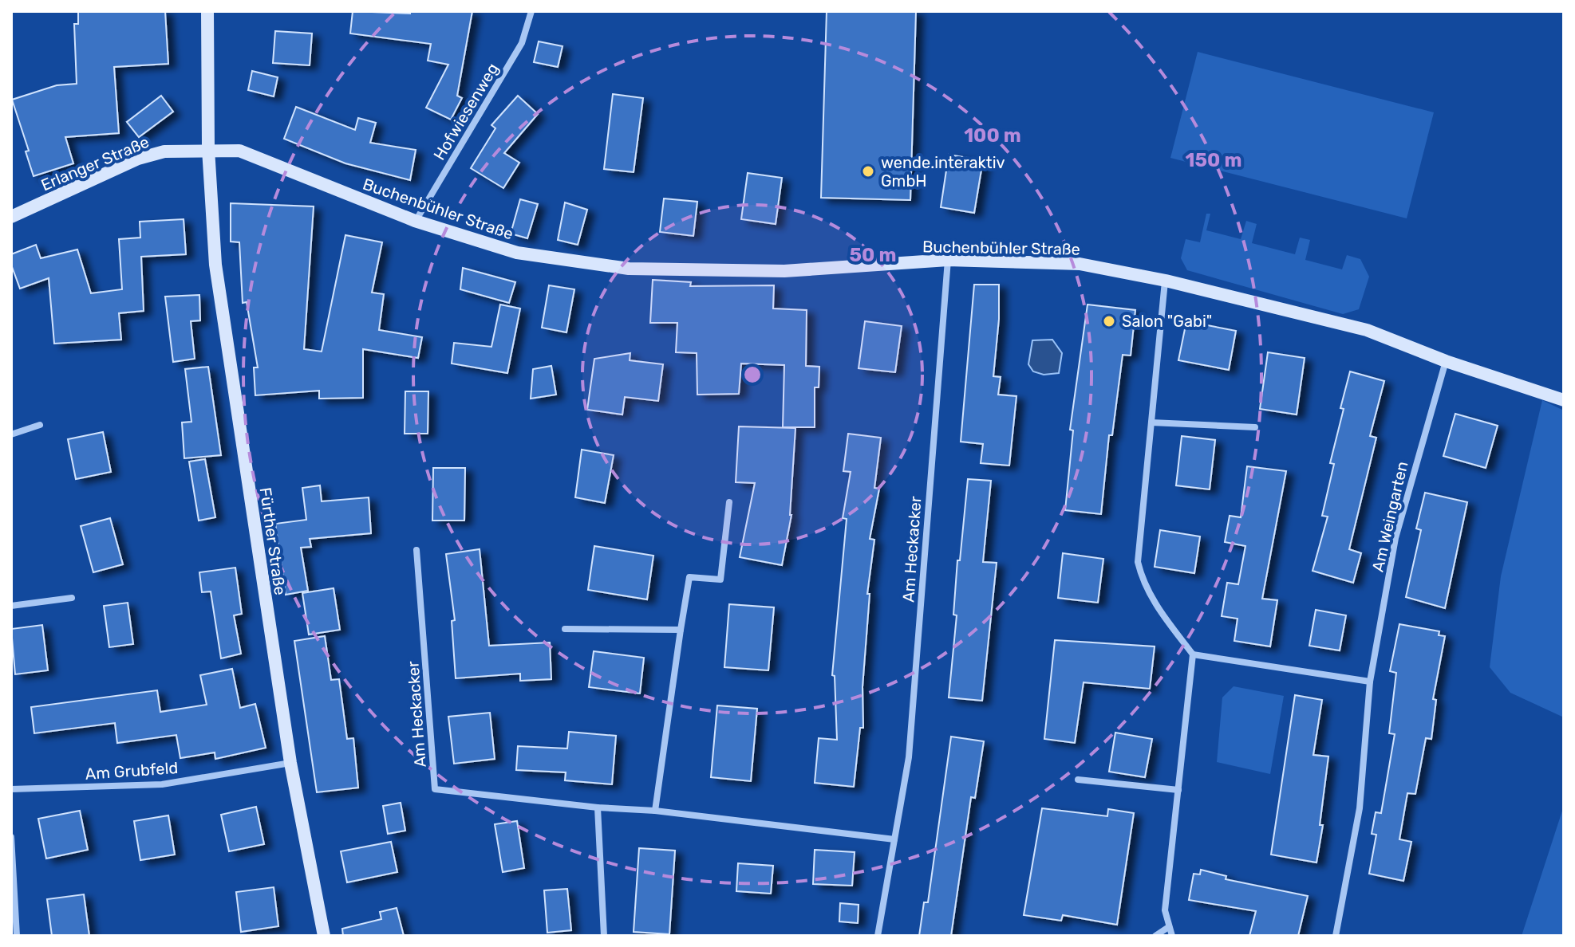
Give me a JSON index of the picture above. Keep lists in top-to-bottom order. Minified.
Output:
{"streets":{"street":["Hofwiesenweg","Erlanger Straße","Buchenbühler Straße","Am Weingarten","Fürther Straße","Am Heckacker","Am Grubfeld"]},"crossings":[["Hofwiesenweg","Buchenbühler Straße"],["Erlanger Straße","Buchenbühler Straße"],["Erlanger Straße","Fürther Straße"],["Buchenbühler Straße","Am Weingarten"],["Buchenbühler Straße","Fürther Straße"],["Buchenbühler Straße","Am Heckacker"],["Fürther Straße","Am Grubfeld"]],"places":["wende.interaktiv GmbH","Salon \"Gabi\""],"rings":["100 m","150 m","50 m"]}
